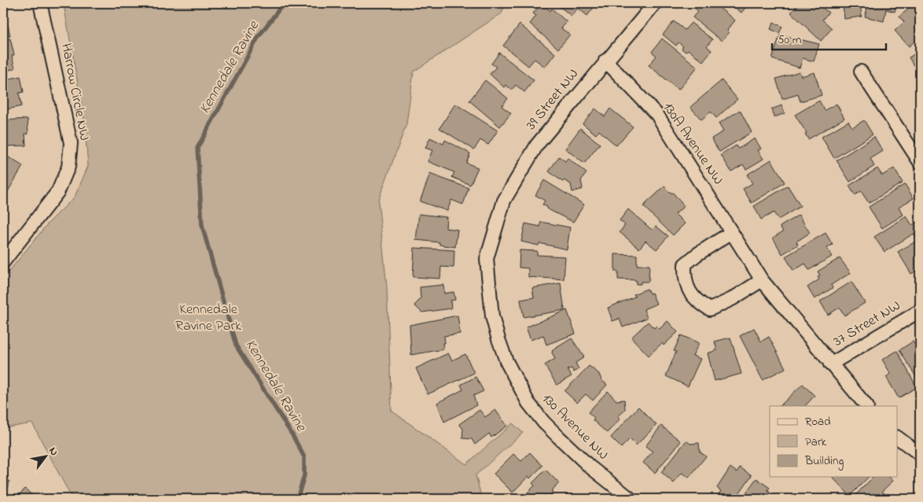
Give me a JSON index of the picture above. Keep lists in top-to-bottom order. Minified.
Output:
{"streets":{"street":["Harrow Circle NW","39 Street NW","130A Avenue NW","37 Street NW","130 Avenue NW"]},"crossings":[["39 Street NW","130A Avenue NW"],["39 Street NW","130 Avenue NW"],["130A Avenue NW","37 Street NW"]],"water":["Kennedale Ravine"],"parks":["Kennedale Ravine Park"],"legend":["Road","Park","Building"],"scale_bar":"50 m","north":"top right"}
